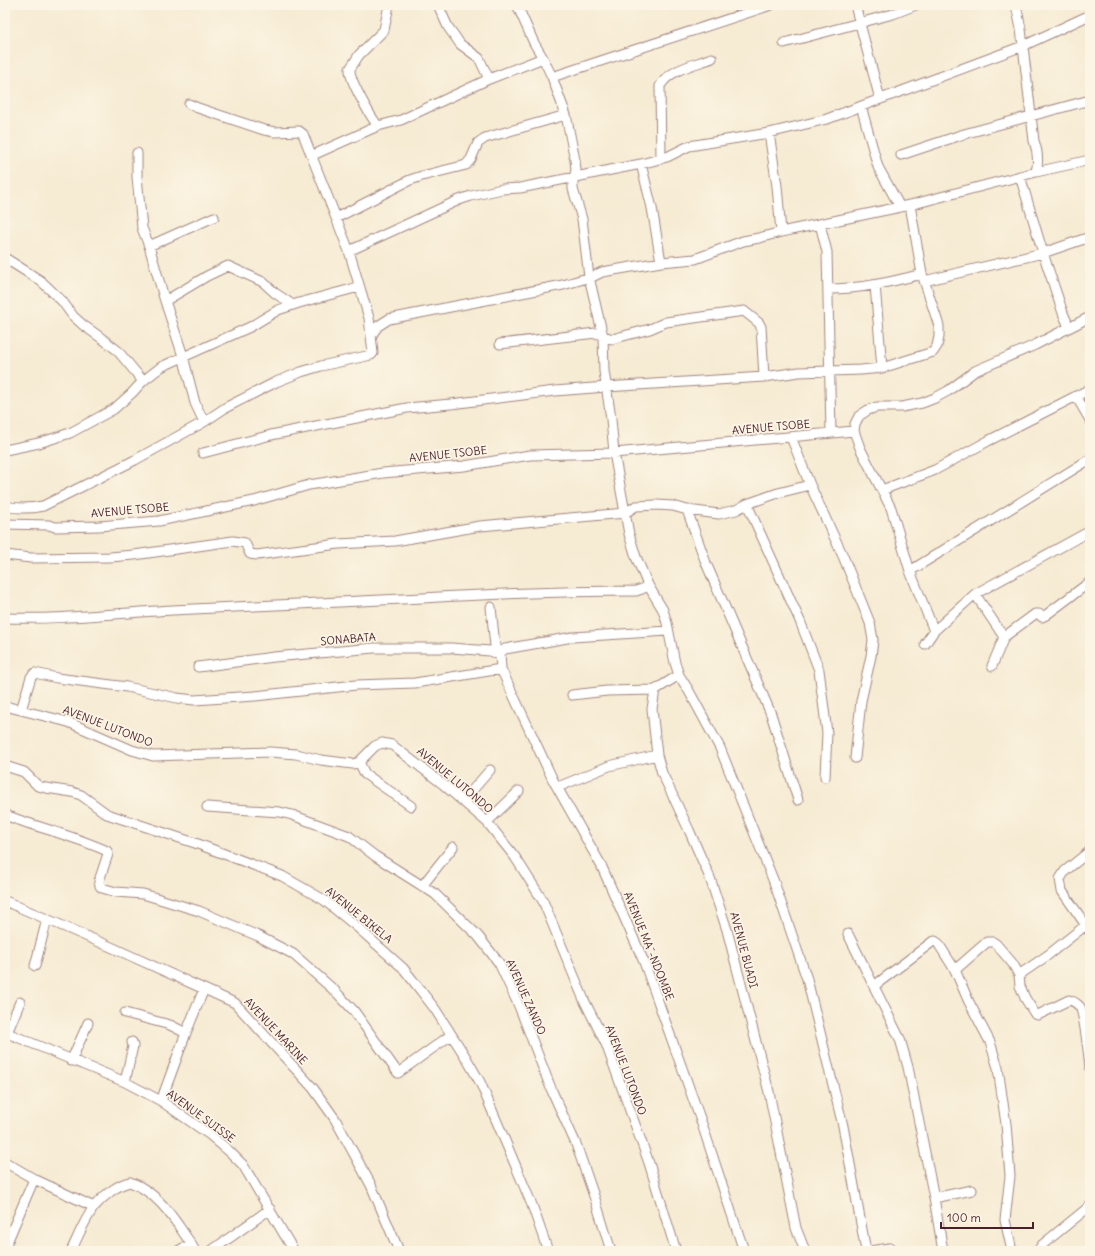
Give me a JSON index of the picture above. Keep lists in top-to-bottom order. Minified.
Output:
{"streets":{"street":["AVENUE TSOBE","SONABATA","AVENUE LUTONDO","AVENUE BIKELA","AVENUE MA¨-NDOMBE","AVENUE BUADI","AVENUE ZANDO","AVENUE MARINE","AVENUE SUISSE"]},"crossings":[["SONABATA","AVENUE MA¨-NDOMBE"]],"scale_bar":"100 m"}
